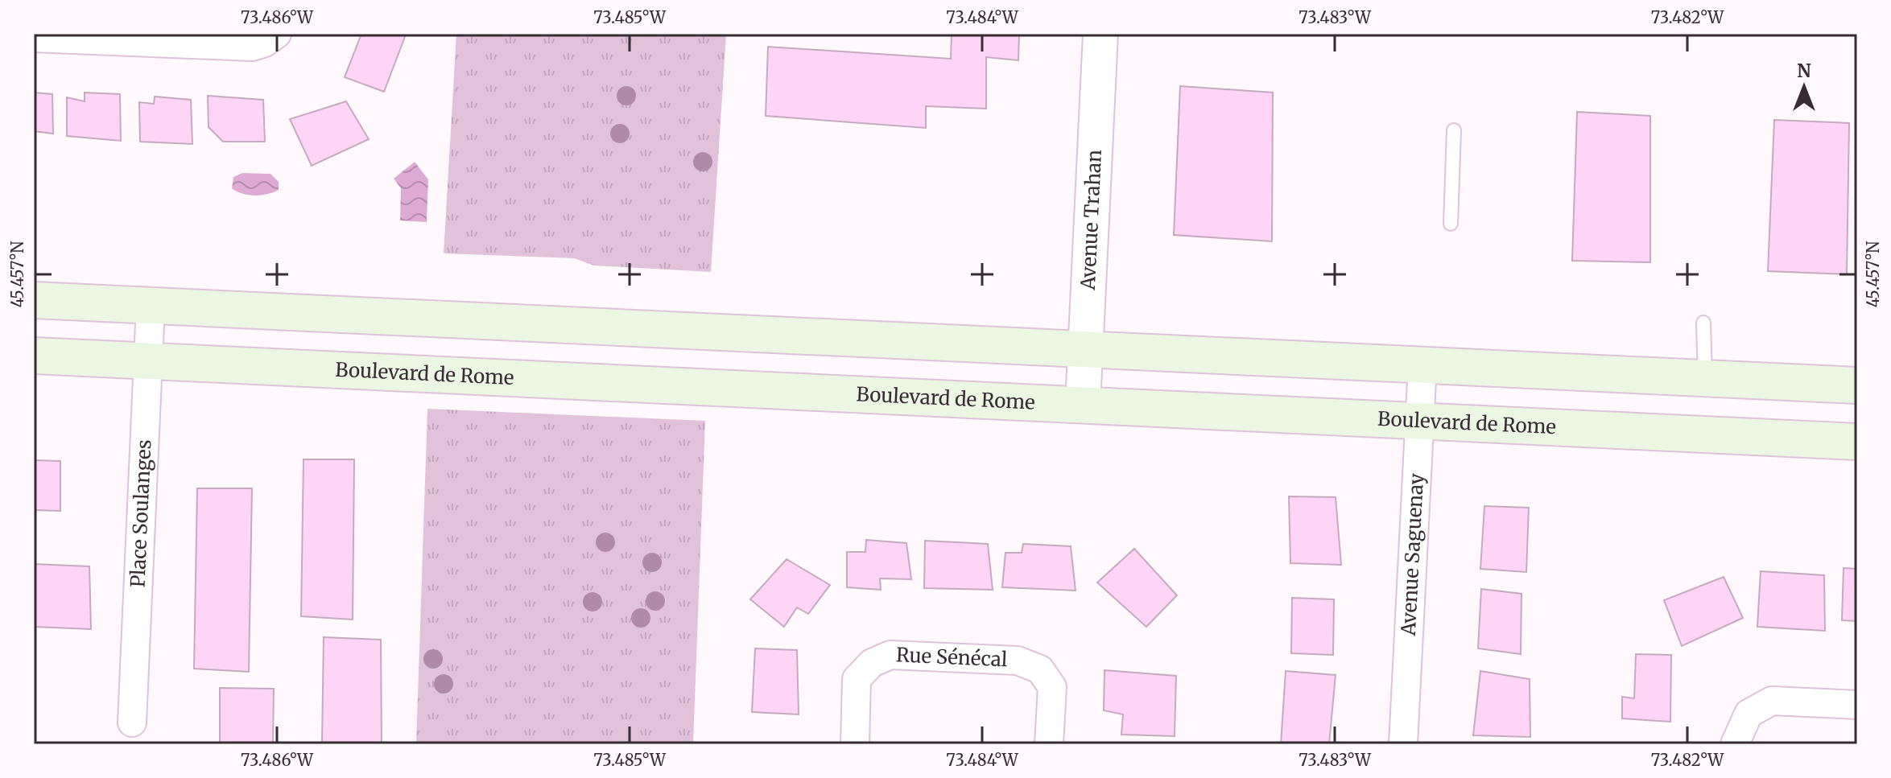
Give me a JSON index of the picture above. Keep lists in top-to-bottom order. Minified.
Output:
{"streets":{"main road":["Boulevard de Rome"],"street":["Avenue Trahan","Place Soulanges","Avenue Saguenay","Rue Sénécal"]},"crossings":[["Avenue Trahan","Boulevard de Rome"],["Boulevard de Rome","Place Soulanges"],["Boulevard de Rome","Avenue Saguenay"]],"north":"top","coordinates":["73.486°W","73.485°W","73.484°W","73.483°W","73.482°W","45.457°N"]}
